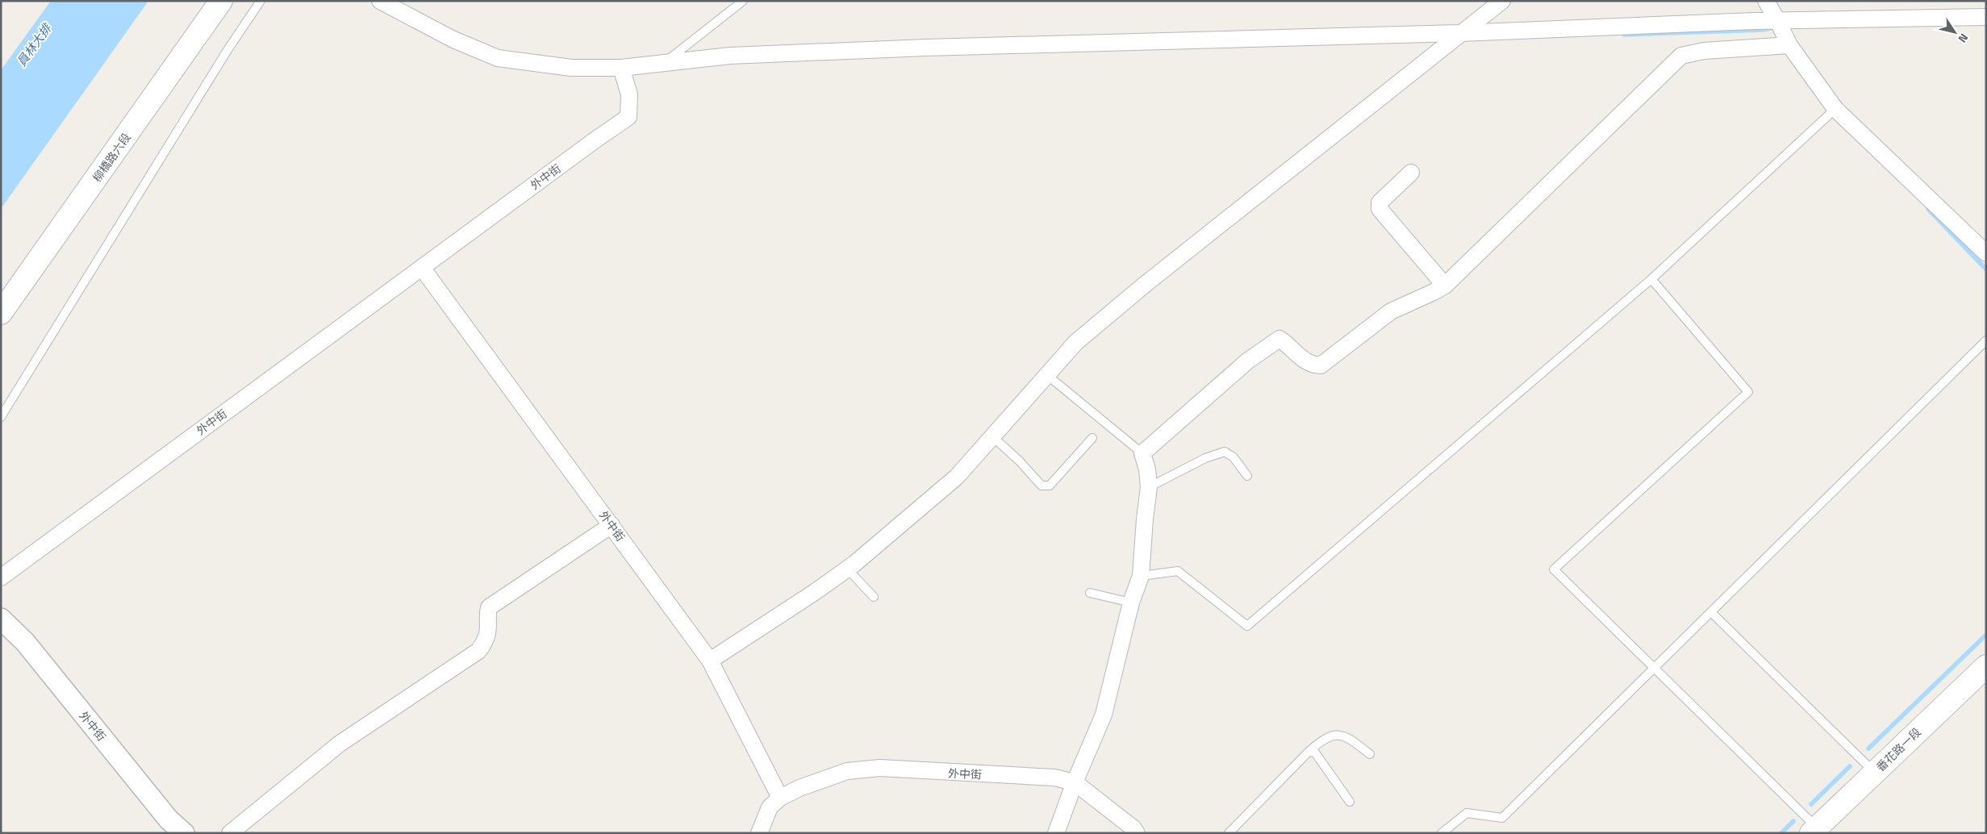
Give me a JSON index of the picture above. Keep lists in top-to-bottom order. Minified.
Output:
{"streets":{"main road":["柳橋路六段","番花路一段"],"street":["外中街"]},"water":["員林大排"],"north":"bottom right"}
